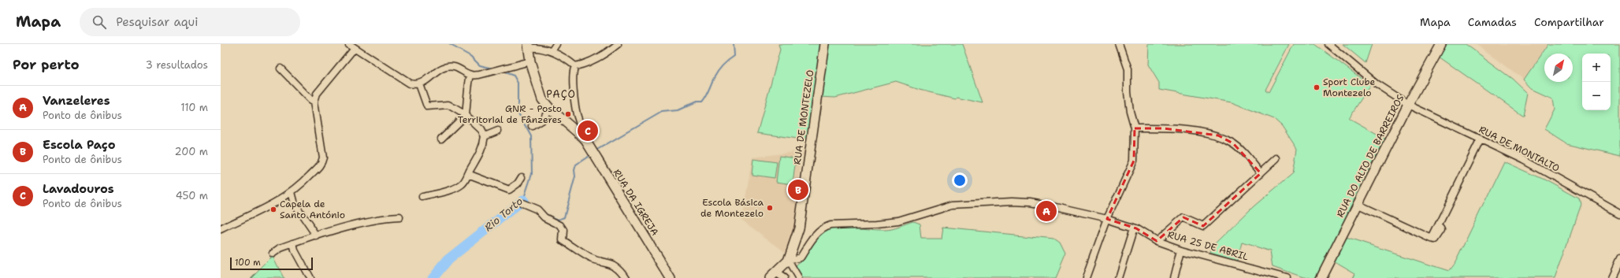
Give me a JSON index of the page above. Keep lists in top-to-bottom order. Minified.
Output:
{"streets":{"street":["RUA DE MONTEZELO","RUA DE MONTALTO","RUA DO ALTO DE BARREIROS","RUA DA IGREJA","RUA 25 DE ABRIL"]},"crossings":[["RUA DE MONTEZELO","RUA 25 DE ABRIL"],["RUA DE MONTALTO","RUA DO ALTO DE BARREIROS"]],"districts":["PAÇO"],"water":["Rio Torto"],"places":["Sport Clube Montezelo","GNR - Posto Territorial de Fânzeres","Escola Básica de Montezelo","Capela de Santo António"],"scale_bar":"100 m","north":"top right","page":{"header":"Mapa","search":"Pesquisar aqui","nav":["Mapa","Camadas","Compartilhar"],"heading":["Por perto","3 resultados"],"map_buttons":["+","−"],"list":[{"mark":"A","name":"Vanzeleres","note":"Ponto de ônibus","value":"110 m"},{"mark":"B","name":"Escola Paço","note":"Ponto de ônibus","value":"200 m"},{"mark":"C","name":"Lavadouros","note":"Ponto de ônibus","value":"450 m"}],"pins":["C","B","A"],"scale":"100 m"}}
